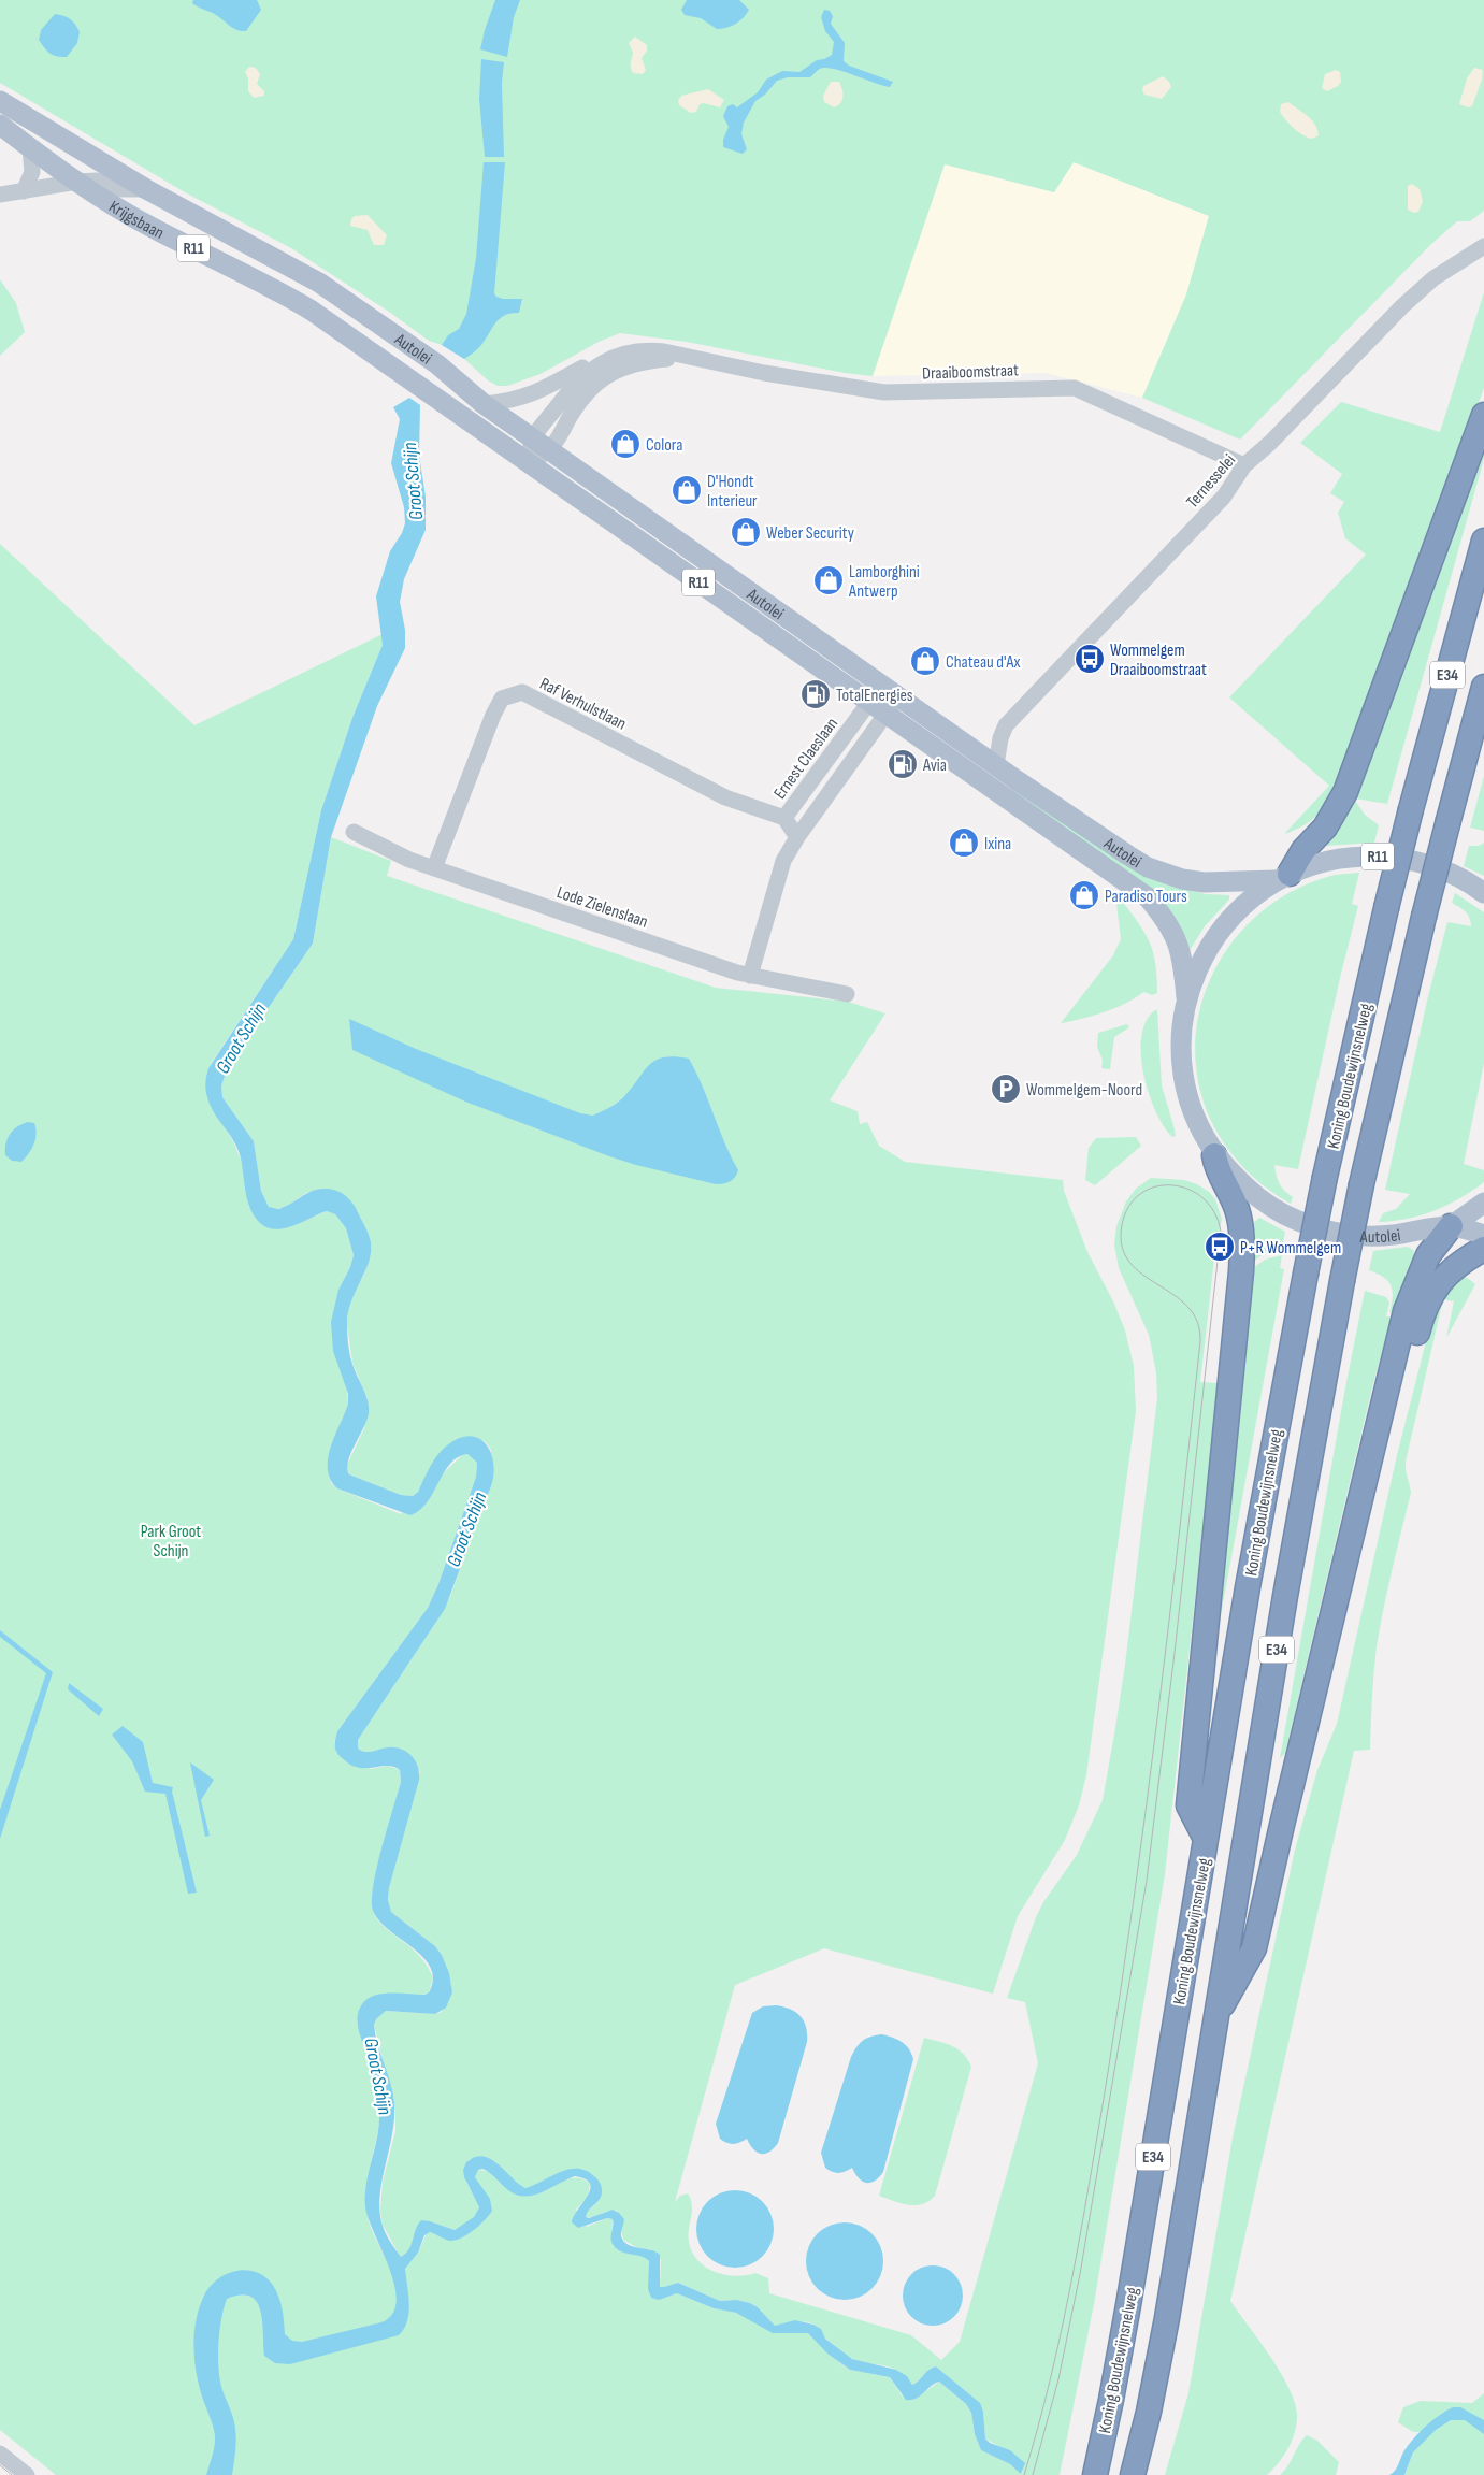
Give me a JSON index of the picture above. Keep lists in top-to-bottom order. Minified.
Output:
{"streets":{"highway":["E34","Koning Boudewijnsnelweg"],"main road":["Krijgsbaan","R11","Autolei"],"street":["Draaiboomstraat","Ternesselei","Raf Verhulstlaan","Ernest Claeslaan","Lode Zielenslaan"]},"crossings":[["Krijgsbaan","Autolei"],["Autolei","Draaiboomstraat"],["Autolei","Ternesselei"],["Autolei","Ernest Claeslaan"],["Draaiboomstraat","Ternesselei"],["Raf Verhulstlaan","Ernest Claeslaan"],["Raf Verhulstlaan","Lode Zielenslaan"]],"water":["Groot Schijn"],"parks":["Park Groot Schijn"],"places":{"shop":["Colora","D'Hondt Interieur","Weber Security","Lamborghini Antwerp","Chateau d'Ax","Ixina","Paradiso Tours"],"bus stop":["Wommelgem Draaiboomstraat","P+R Wommelgem"],"fuel station":["TotalEnergies","Avia"],"parking":["Wommelgem-Noord"]}}
